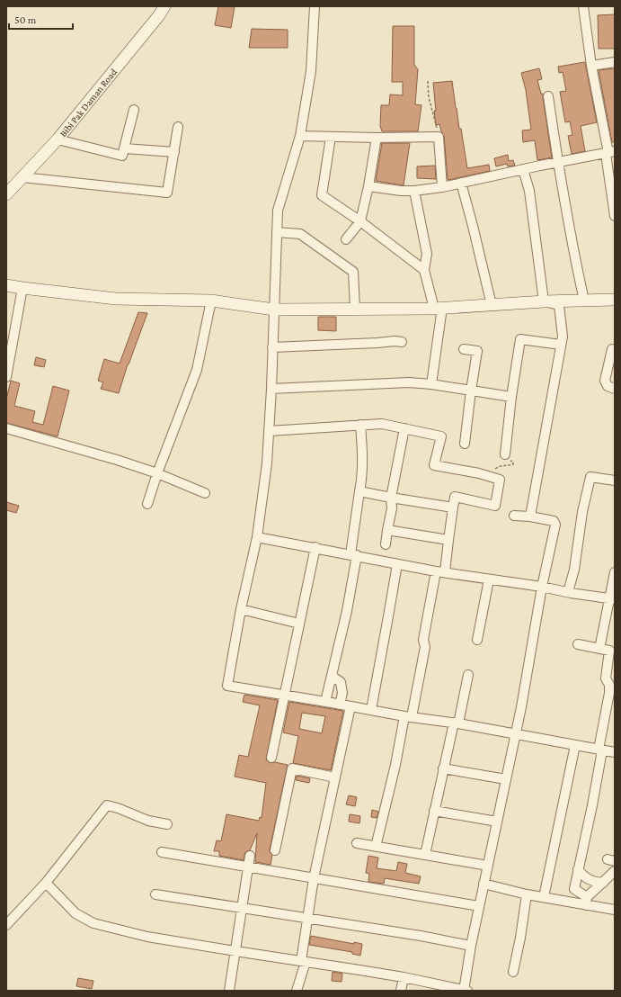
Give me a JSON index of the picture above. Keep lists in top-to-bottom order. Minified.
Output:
{"streets":{"street":["Bibi Pak Daman Road"]},"scale_bar":"50 m"}
